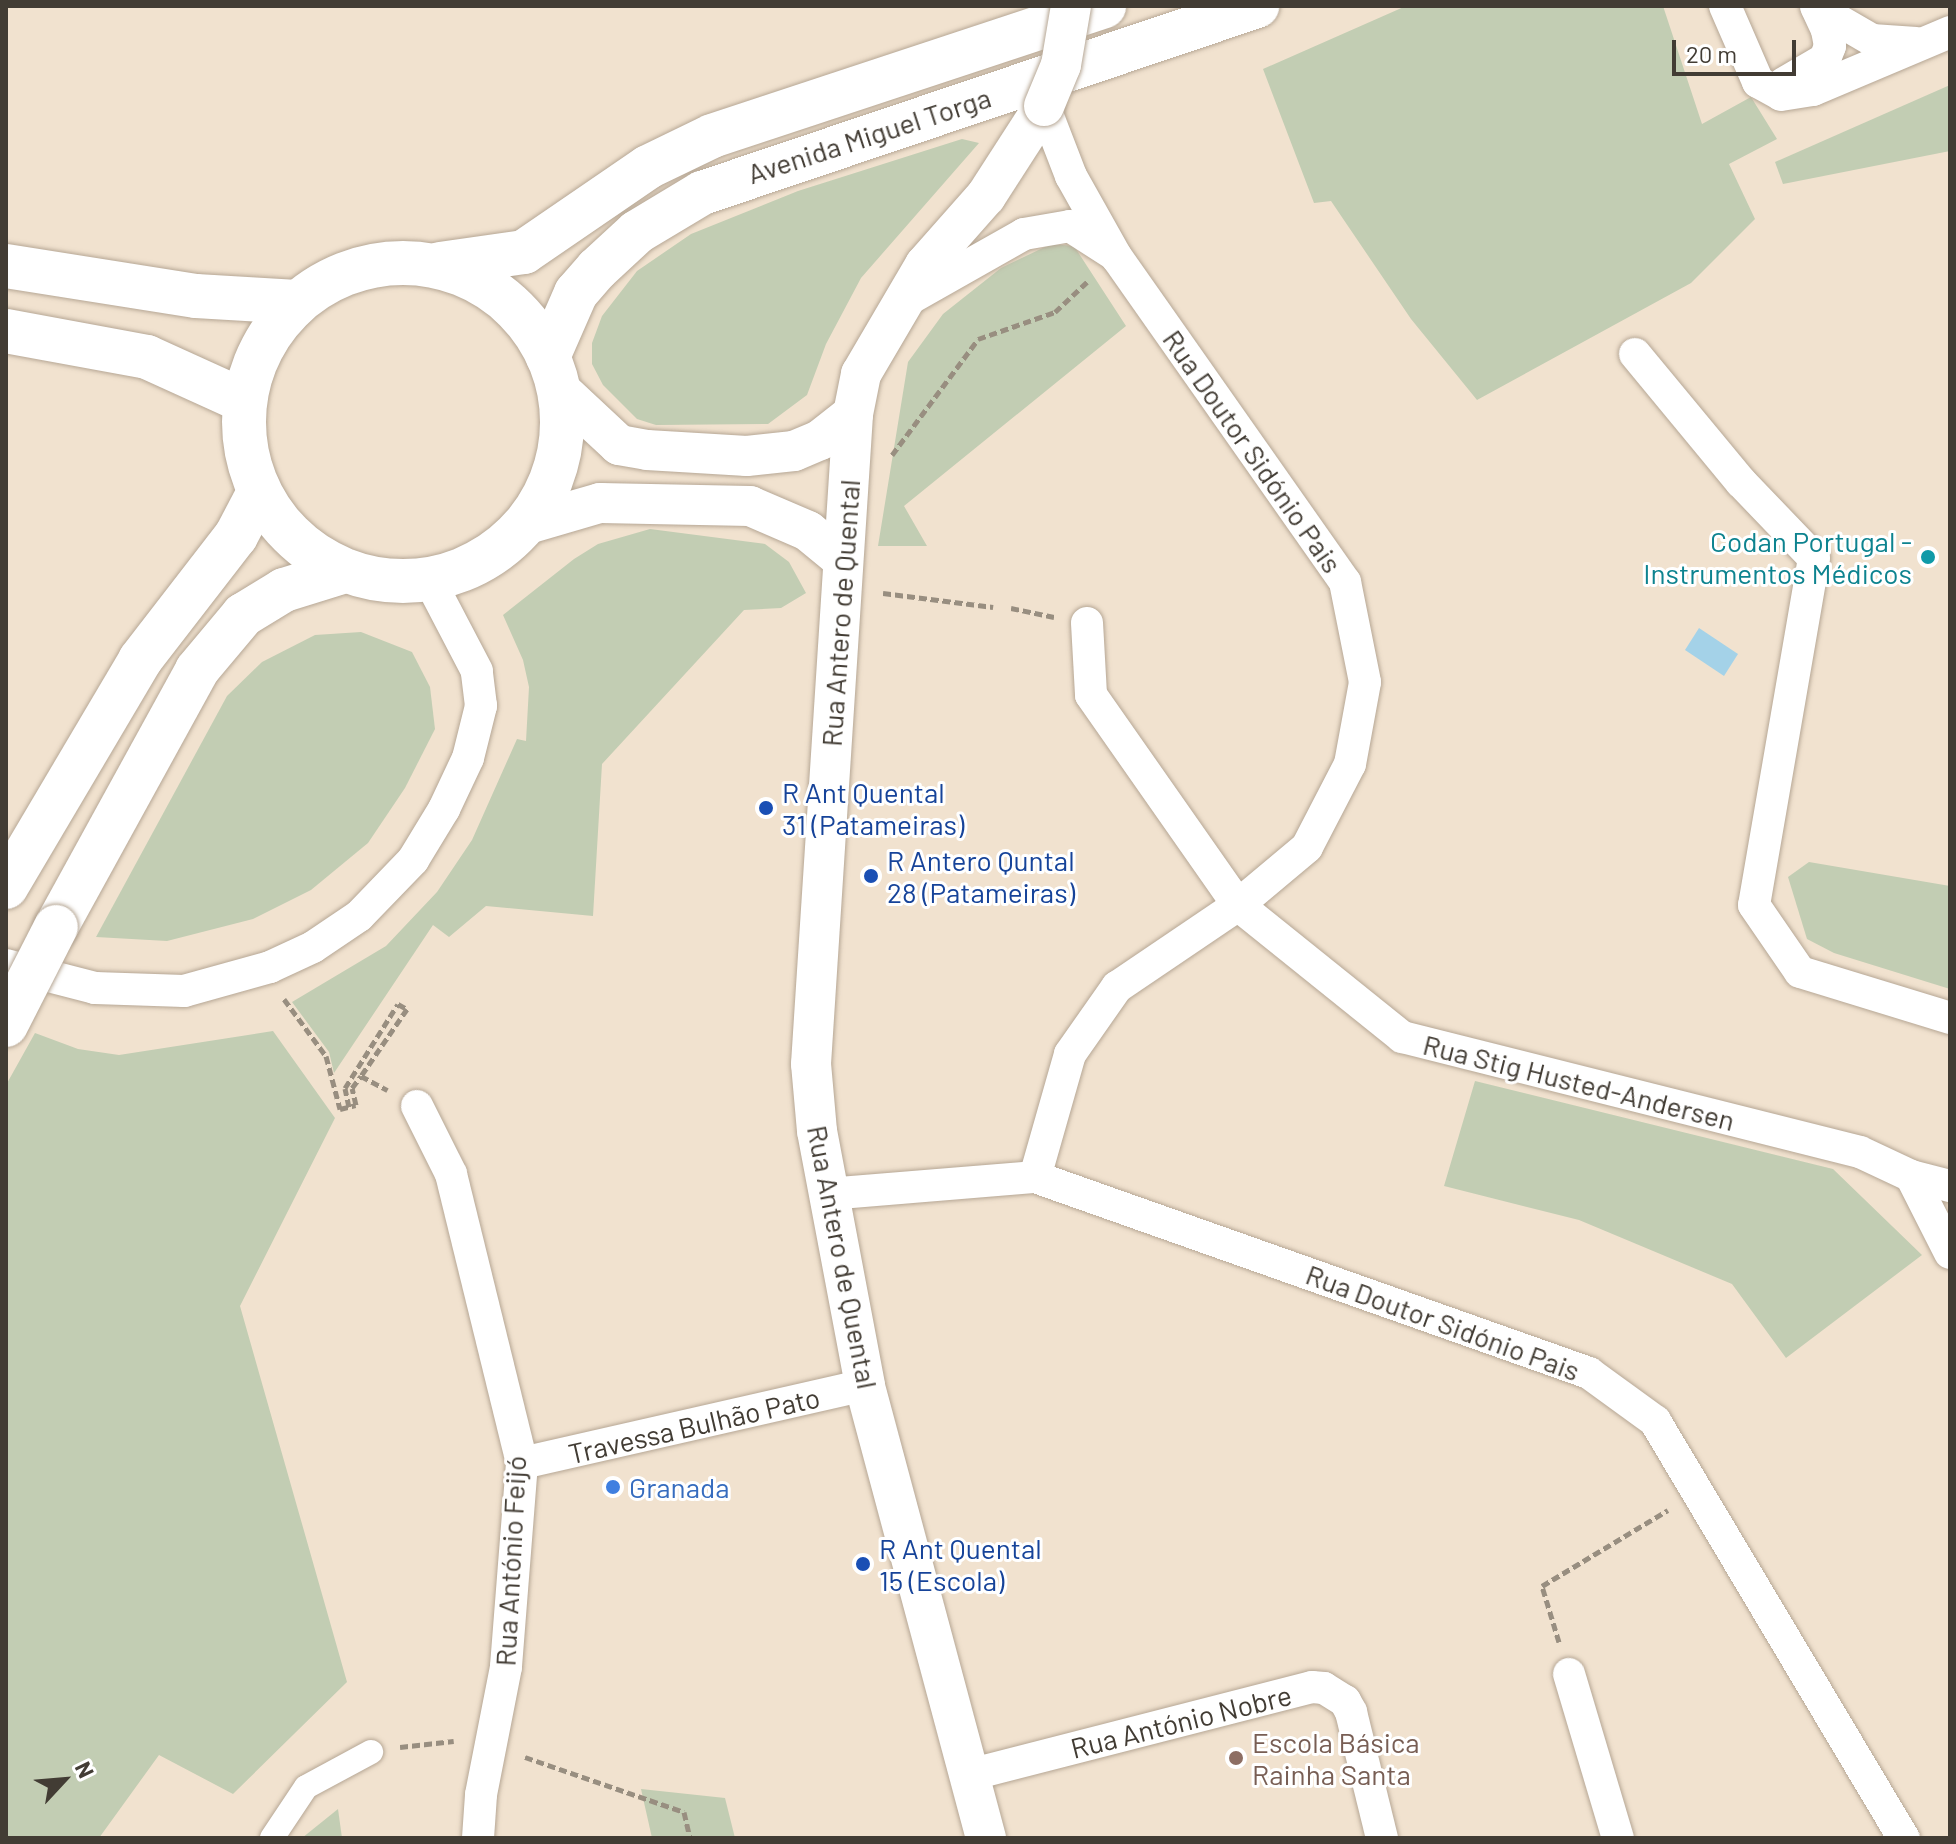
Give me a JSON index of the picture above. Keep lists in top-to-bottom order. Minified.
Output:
{"streets":{"main road":["Avenida Miguel Torga"],"street":["Rua Doutor Sidónio Pais","Rua Antero de Quental","Rua Stig Husted-Andersen","Travessa Bulhão Pato","Rua António Feijó","Rua António Nobre"]},"crossings":[["Rua Doutor Sidónio Pais","Rua Antero de Quental"],["Rua Doutor Sidónio Pais","Rua Stig Husted-Andersen"],["Rua Antero de Quental","Travessa Bulhão Pato"],["Rua Antero de Quental","Rua António Nobre"],["Travessa Bulhão Pato","Rua António Feijó"]],"places":["Codan Portugal - Instrumentos Médicos","R Ant Quental 31 (Patameiras)","R Antero Quntal 28 (Patameiras)","Granada","R Ant Quental 15 (Escola)","Escola Básica Rainha Santa"],"scale_bar":"20 m","north":"top right"}
